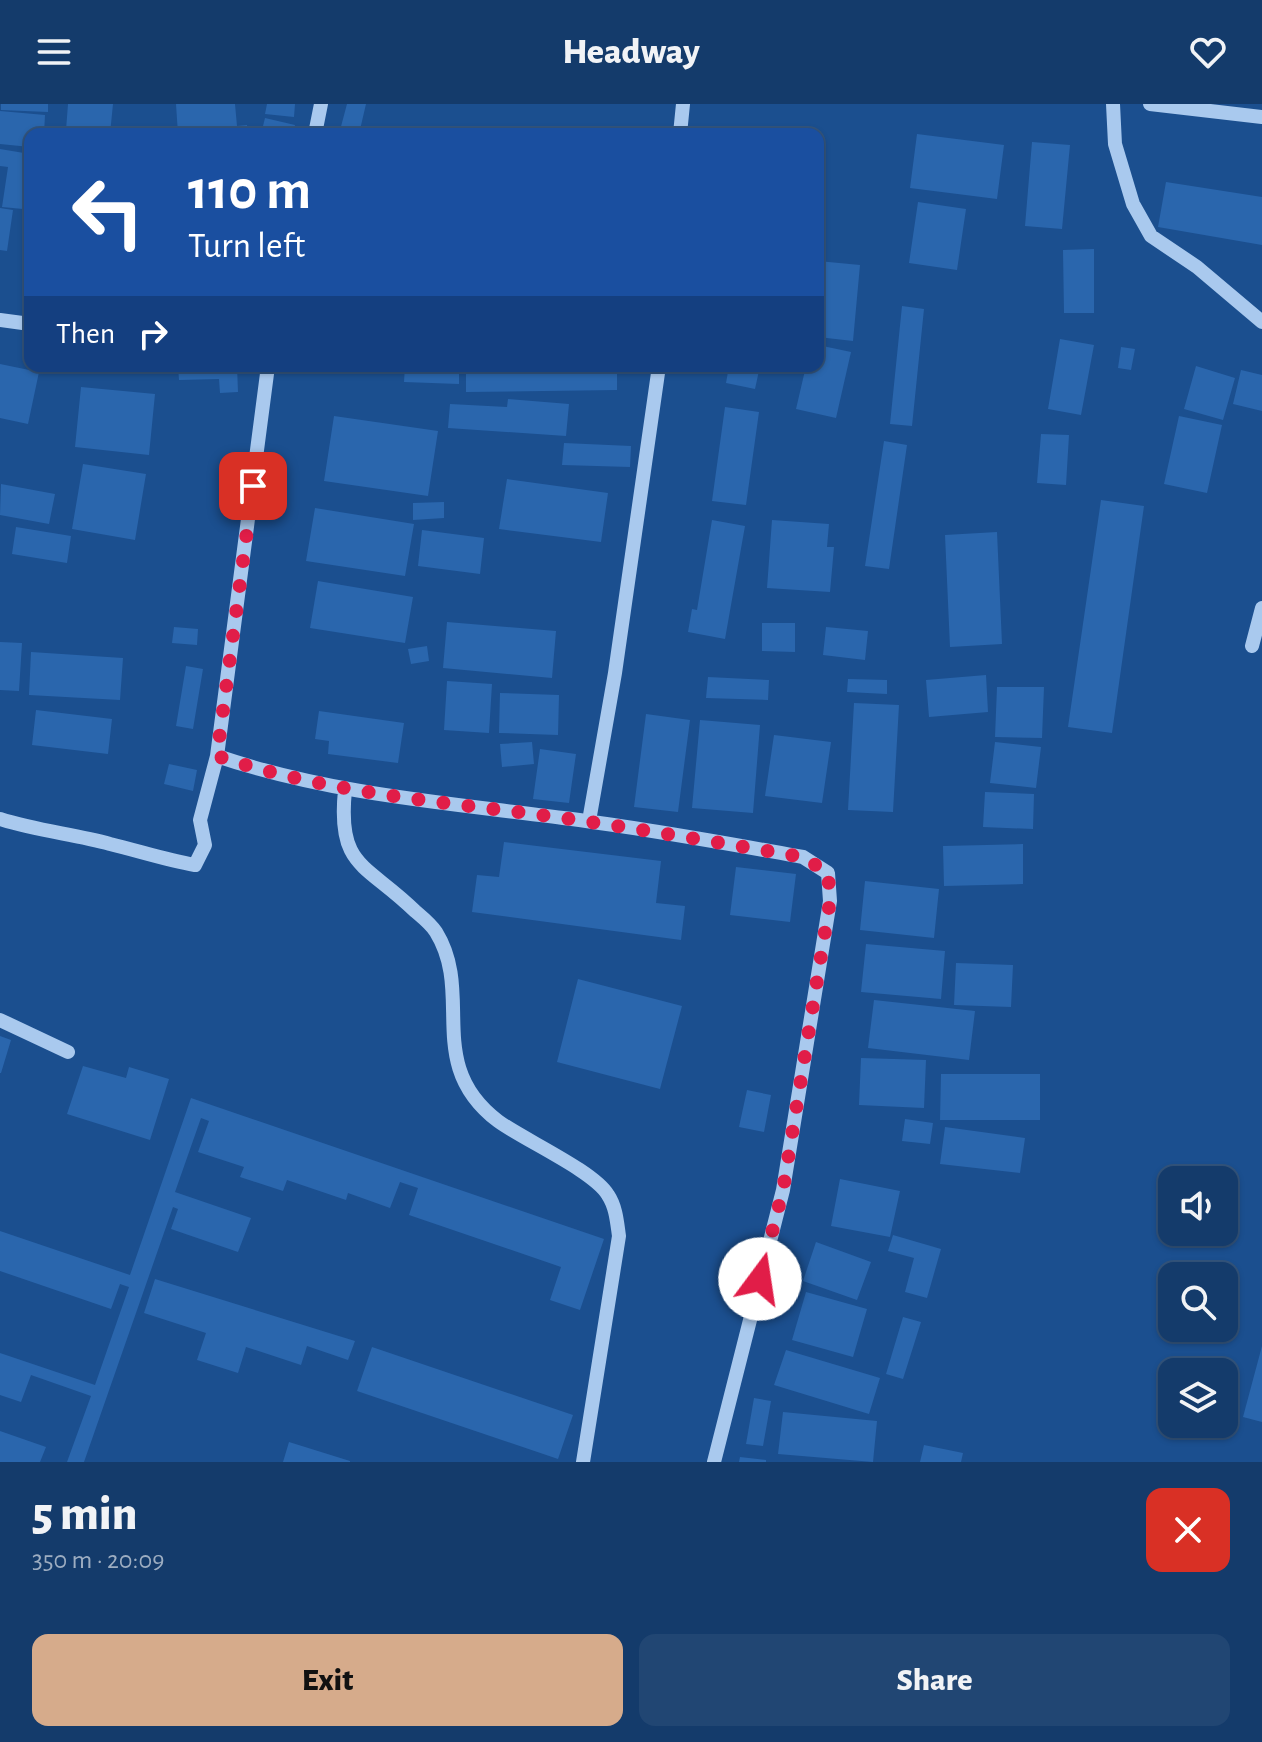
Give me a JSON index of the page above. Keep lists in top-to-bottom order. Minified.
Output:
{"page":{"header":"Headway","turn":["110 m","Turn left"],"then":"Then","heading":["5 min","350 m · 20:09"],"buttons":["Exit","Share"]}}
